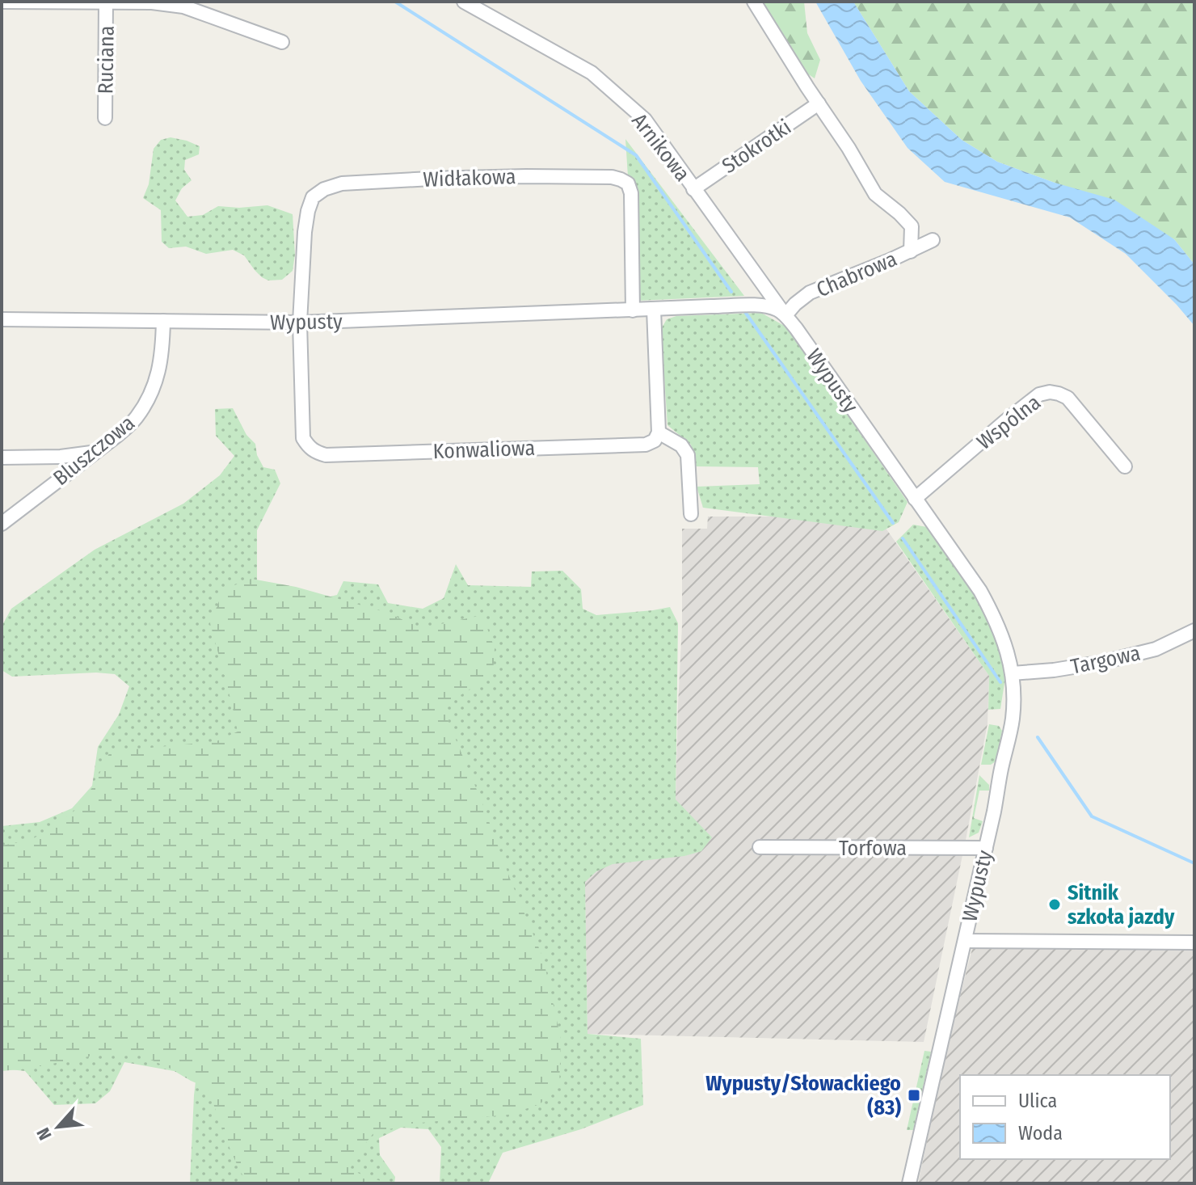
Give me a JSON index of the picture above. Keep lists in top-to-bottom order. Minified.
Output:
{"streets":{"street":["Ruciana","Stokrotki","Arnikowa","Widłakowa","Chabrowa","Wypusty","Wspólna","Konwaliowa","Bluszczowa","Targowa","Torfowa"]},"crossings":[["Stokrotki","Arnikowa"],["Arnikowa","Chabrowa"],["Arnikowa","Wypusty"],["Widłakowa","Wypusty"],["Widłakowa","Konwaliowa"],["Chabrowa","Wypusty"],["Wypusty","Wspólna"],["Wypusty","Konwaliowa"],["Wypusty","Bluszczowa"],["Wypusty","Targowa"],["Wypusty","Torfowa"]],"places":{"other":["Sitnik szkoła jazdy"],"transit":["Wypusty/Słowackiego (83)"]},"legend":["Ulica","Woda"],"north":"bottom left"}
